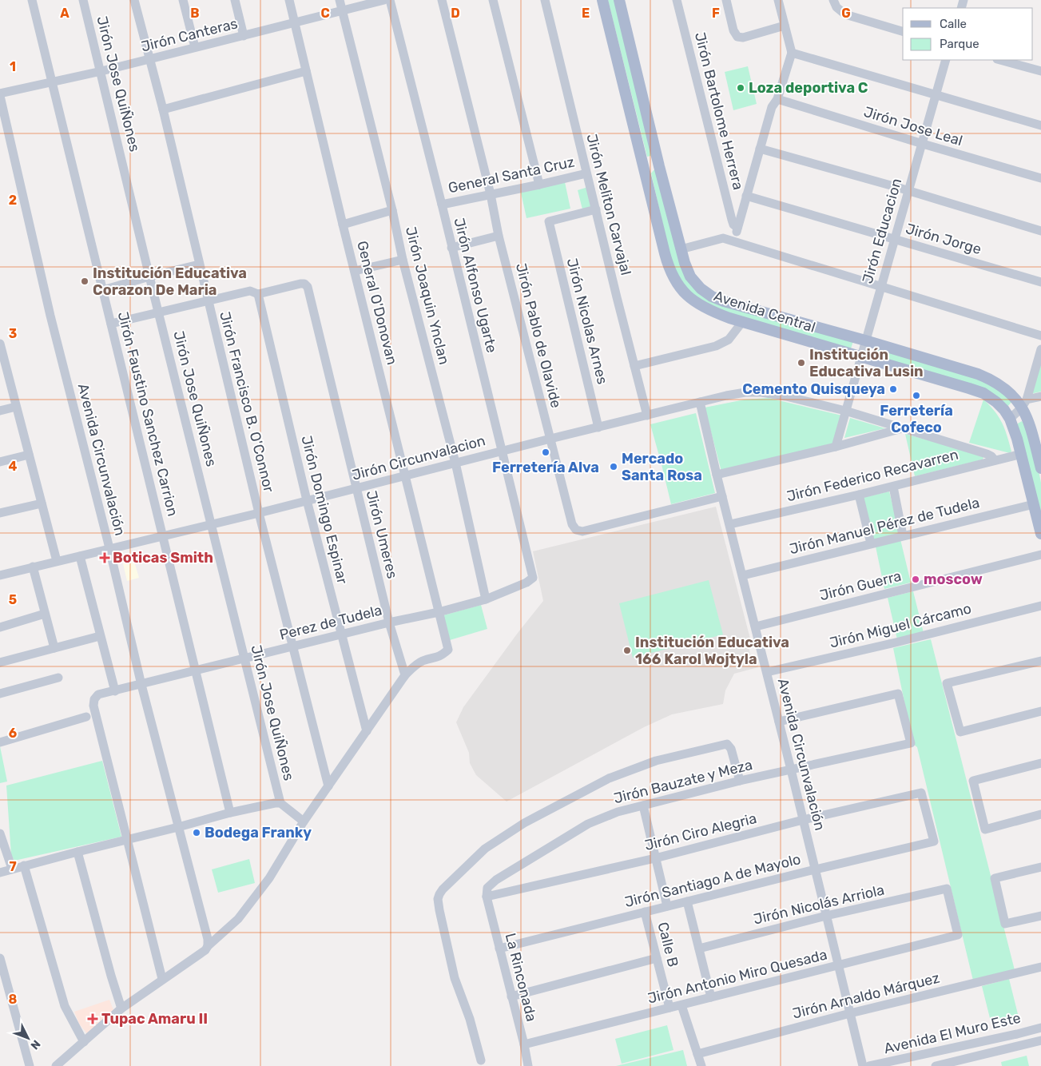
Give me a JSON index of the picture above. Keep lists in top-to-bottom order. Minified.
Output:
{"streets":{"main road":["Avenida Central"],"street":["Jirón Canteras","Jirón Jose QuiÑones","Jirón Bartolome Herrera","Jirón Jose Leal","General Santa Cruz","Jirón Meliton Carvajal","Jirón Educacion","Jirón Jorge","Jirón Alfonso Ugarte","Jirón Joaquin Ynclan","General O'Donovan","Jirón Nicolas Arnes","Jirón Pablo de Olavide","Jirón Francisco B. O'Connor","Jirón Faustino Sanchez Carrion","Jirón Circunvalacion","Avenida Circunvalación","Jirón Federico Recavarren","Jirón Domingo Espinar","Jirón Manuel Pérez de Tudela","Jirón Umeres","Jirón Guerra","Perez de Tudela","Jirón Miguel Cárcamo","Jirón Bauzate y Meza","Jirón Ciro Alegria","Jirón Santiago A de Mayolo","Jirón Nicolás Arriola","Calle B","Jirón Antonio Miro Quesada","La Rinconada","Jirón Arnaldo Márquez","Avenida El Muro Este"]},"crossings":[["Jirón Canteras","Jirón Jose QuiÑones"],["Jirón Canteras","Jirón Joaquin Ynclan"],["Jirón Canteras","General O'Donovan"],["Jirón Canteras","Jirón Francisco B. O'Connor"],["Jirón Canteras","Jirón Faustino Sanchez Carrion"],["Jirón Canteras","Avenida Circunvalación"],["Jirón Jose QuiÑones","Jirón Circunvalacion"],["Jirón Jose QuiÑones","Perez de Tudela"],["Jirón Jose Leal","Jirón Educacion"],["General Santa Cruz","Jirón Meliton Carvajal"],["General Santa Cruz","Jirón Alfonso Ugarte"],["General Santa Cruz","Jirón Pablo de Olavide"],["Jirón Meliton Carvajal","Jirón Nicolas Arnes"],["Jirón Meliton Carvajal","Jirón Circunvalacion"],["Jirón Educacion","Jirón Jorge"],["Jirón Educacion","Avenida Central"],["Jirón Educacion","Jirón Circunvalacion"],["Jirón Alfonso Ugarte","Jirón Circunvalacion"],["Jirón Alfonso Ugarte","Perez de Tudela"],["Jirón Joaquin Ynclan","Jirón Circunvalacion"],["Jirón Joaquin Ynclan","Perez de Tudela"],["General O'Donovan","Jirón Circunvalacion"],["General O'Donovan","Jirón Umeres"],["General O'Donovan","Perez de Tudela"],["Avenida Central","Jirón Federico Recavarren"],["Avenida Central","Jirón Manuel Pérez de Tudela"],["Jirón Nicolas Arnes","Jirón Circunvalacion"],["Jirón Pablo de Olavide","Jirón Circunvalacion"],["Jirón Pablo de Olavide","Avenida Circunvalación"],["Jirón Francisco B. O'Connor","Jirón Circunvalacion"],["Jirón Francisco B. O'Connor","Perez de Tudela"],["Jirón Faustino Sanchez Carrion","Jirón Circunvalacion"],["Jirón Faustino Sanchez Carrion","Perez de Tudela"],["Jirón Circunvalacion","Avenida Circunvalación"],["Jirón Circunvalacion","Jirón Federico Recavarren"],["Jirón Circunvalacion","Jirón Domingo Espinar"],["Jirón Circunvalacion","Jirón Umeres"],["Avenida Circunvalación","Jirón Federico Recavarren"],["Avenida Circunvalación","Jirón Manuel Pérez de Tudela"],["Avenida Circunvalación","Jirón Guerra"],["Avenida Circunvalación","Perez de Tudela"],["Avenida Circunvalación","Jirón Miguel Cárcamo"],["Avenida Circunvalación","Jirón Bauzate y Meza"],["Avenida Circunvalación","Jirón Ciro Alegria"],["Avenida Circunvalación","Jirón Santiago A de Mayolo"],["Avenida Circunvalación","Jirón Nicolás Arriola"],["Avenida Circunvalación","Jirón Antonio Miro Quesada"],["Avenida Circunvalación","Jirón Arnaldo Márquez"],["Jirón Domingo Espinar","Jirón Umeres"],["Jirón Domingo Espinar","Perez de Tudela"],["Jirón Umeres","Perez de Tudela"],["Jirón Bauzate y Meza","Jirón Ciro Alegria"],["Jirón Bauzate y Meza","Calle B"],["Jirón Bauzate y Meza","La Rinconada"],["Jirón Ciro Alegria","Jirón Santiago A de Mayolo"],["Jirón Ciro Alegria","Calle B"],["Jirón Ciro Alegria","La Rinconada"],["Jirón Santiago A de Mayolo","Calle B"],["Jirón Santiago A de Mayolo","La Rinconada"],["Jirón Nicolás Arriola","Jirón Antonio Miro Quesada"],["Calle B","Jirón Antonio Miro Quesada"],["Jirón Antonio Miro Quesada","La Rinconada"]],"places":{"other":["Loza deportiva C","Institución Educativa Corazon De Maria","Institución Educativa Lusin","Cemento Quisqueya","Ferretería Cofeco","Ferretería Alva","Mercado Santa Rosa","moscow","Institución Educativa 166 Karol Wojtyla","Bodega Franky"],"health":["Boticas Smith","Tupac Amaru II"]},"legend":["Calle","Parque"],"north":"bottom right","grid":{"columns":["A","B","C","D","E","F","G"],"rows":["1","2","3","4","5","6","7","8"]}}
